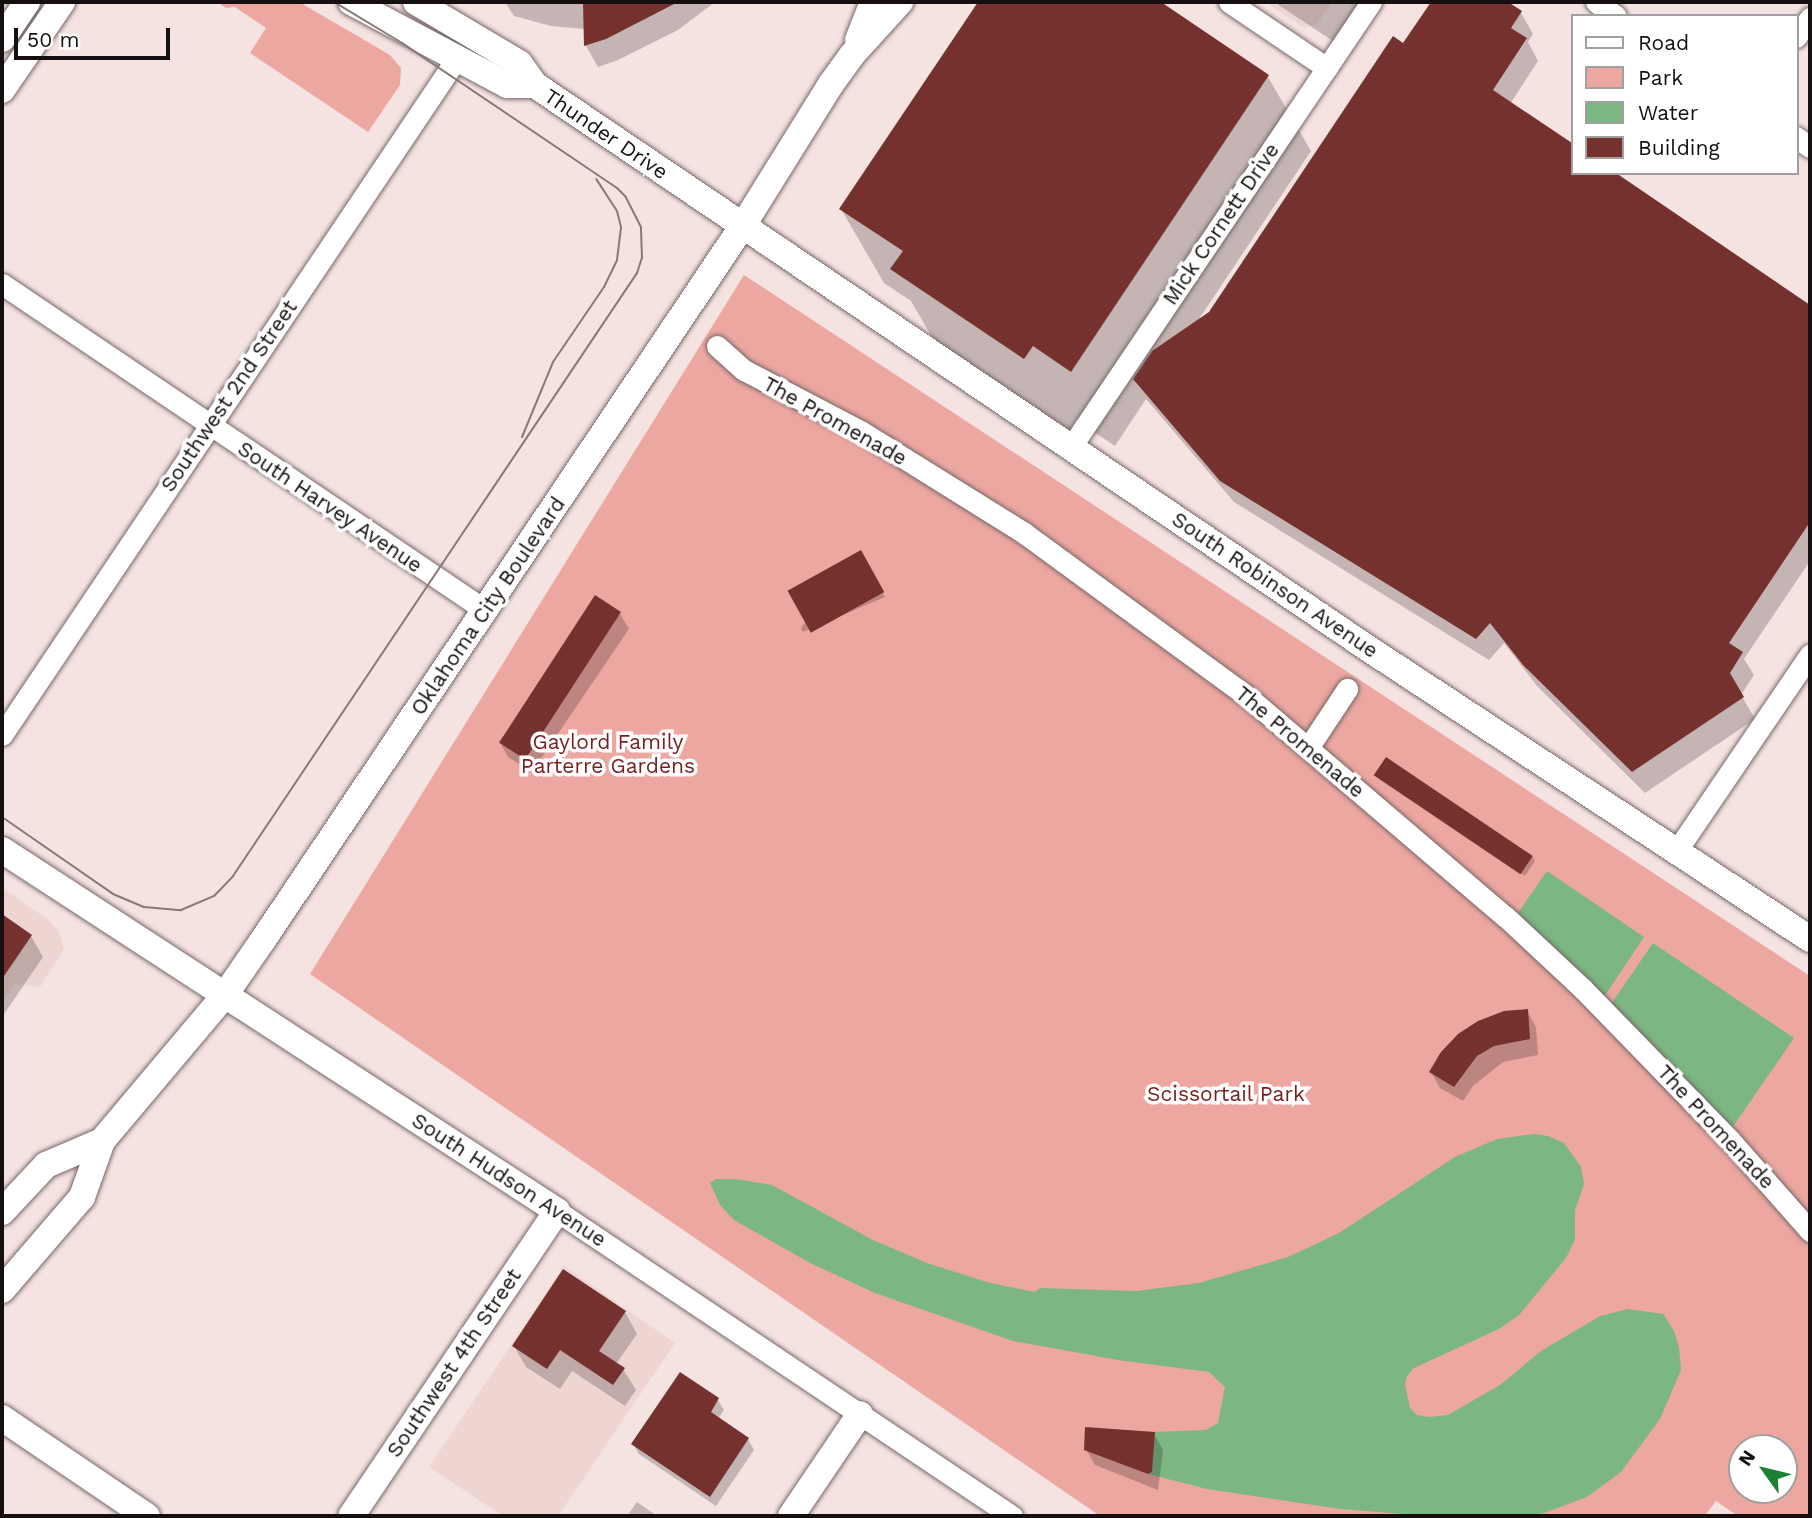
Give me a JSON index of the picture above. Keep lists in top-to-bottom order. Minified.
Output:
{"streets":{"main road":["Thunder Drive","South Robinson Avenue","Oklahoma City Boulevard","South Hudson Avenue","Southwest 4th Street"],"street":["Mick Cornett Drive","Southwest 2nd Street","The Promenade","South Harvey Avenue"]},"crossings":[["Thunder Drive","Southwest 2nd Street"],["Thunder Drive","South Robinson Avenue"],["Thunder Drive","Oklahoma City Boulevard"],["Mick Cornett Drive","South Robinson Avenue"],["Southwest 2nd Street","South Harvey Avenue"],["South Harvey Avenue","Oklahoma City Boulevard"],["South Robinson Avenue","Oklahoma City Boulevard"],["Oklahoma City Boulevard","South Hudson Avenue"],["South Hudson Avenue","Southwest 4th Street"]],"parks":["Gaylord Family Parterre Gardens","Scissortail Park"],"legend":["Road","Park","Water","Building"],"scale_bar":"50 m","north":"top left"}
